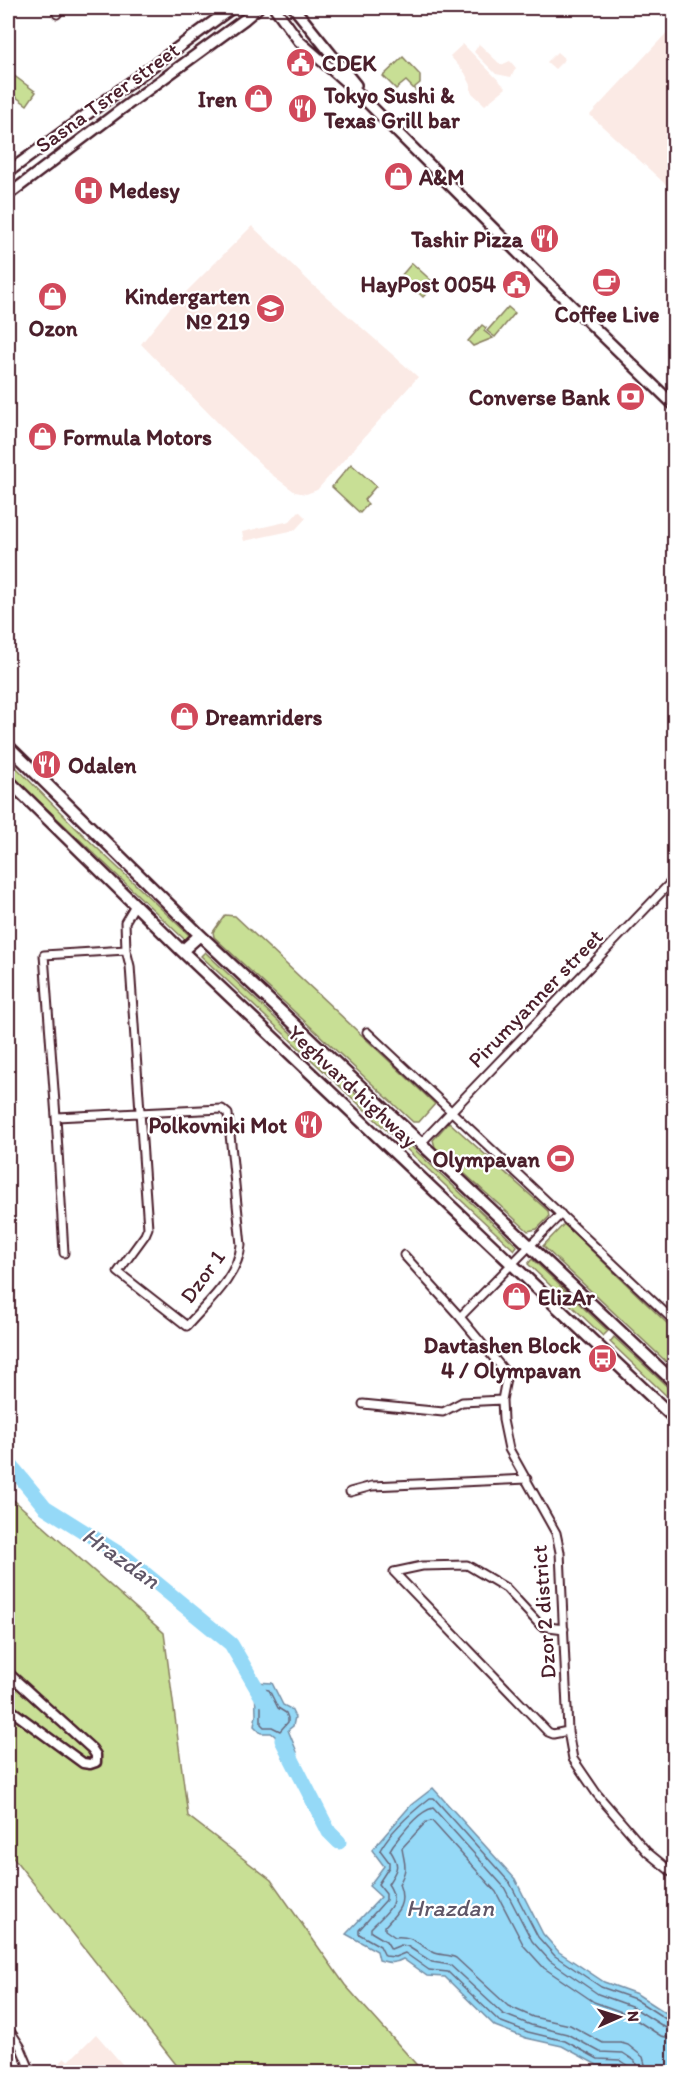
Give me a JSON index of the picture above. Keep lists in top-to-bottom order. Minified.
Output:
{"streets":{"main road":["Sasna Tsrer street","Yeghvard highway"],"street":["Pirumyanner street","Dzor 1","Dzor 2 district"]},"crossings":[["Pirumyanner street","Yeghvard highway"],["Yeghvard highway","Dzor 1"]],"water":["Hrazdan"],"places":{"public building":["CDEK","HayPost 0054"],"shop":["Iren","A&M","Ozon","Formula Motors","Dreamriders","ElizAr"],"restaurant":["Tokyo Sushi & Texas Grill bar","Tashir Pizza","Odalen","Polkovniki Mot"],"hospital":["Medesy"],"cafe":["Coffee Live"],"school or university":["Kindergarten № 219"],"bank":["Converse Bank"],"sports":["Olympavan"],"bus stop":["Davtashen Block 4 / Olympavan"]},"north":"right"}
